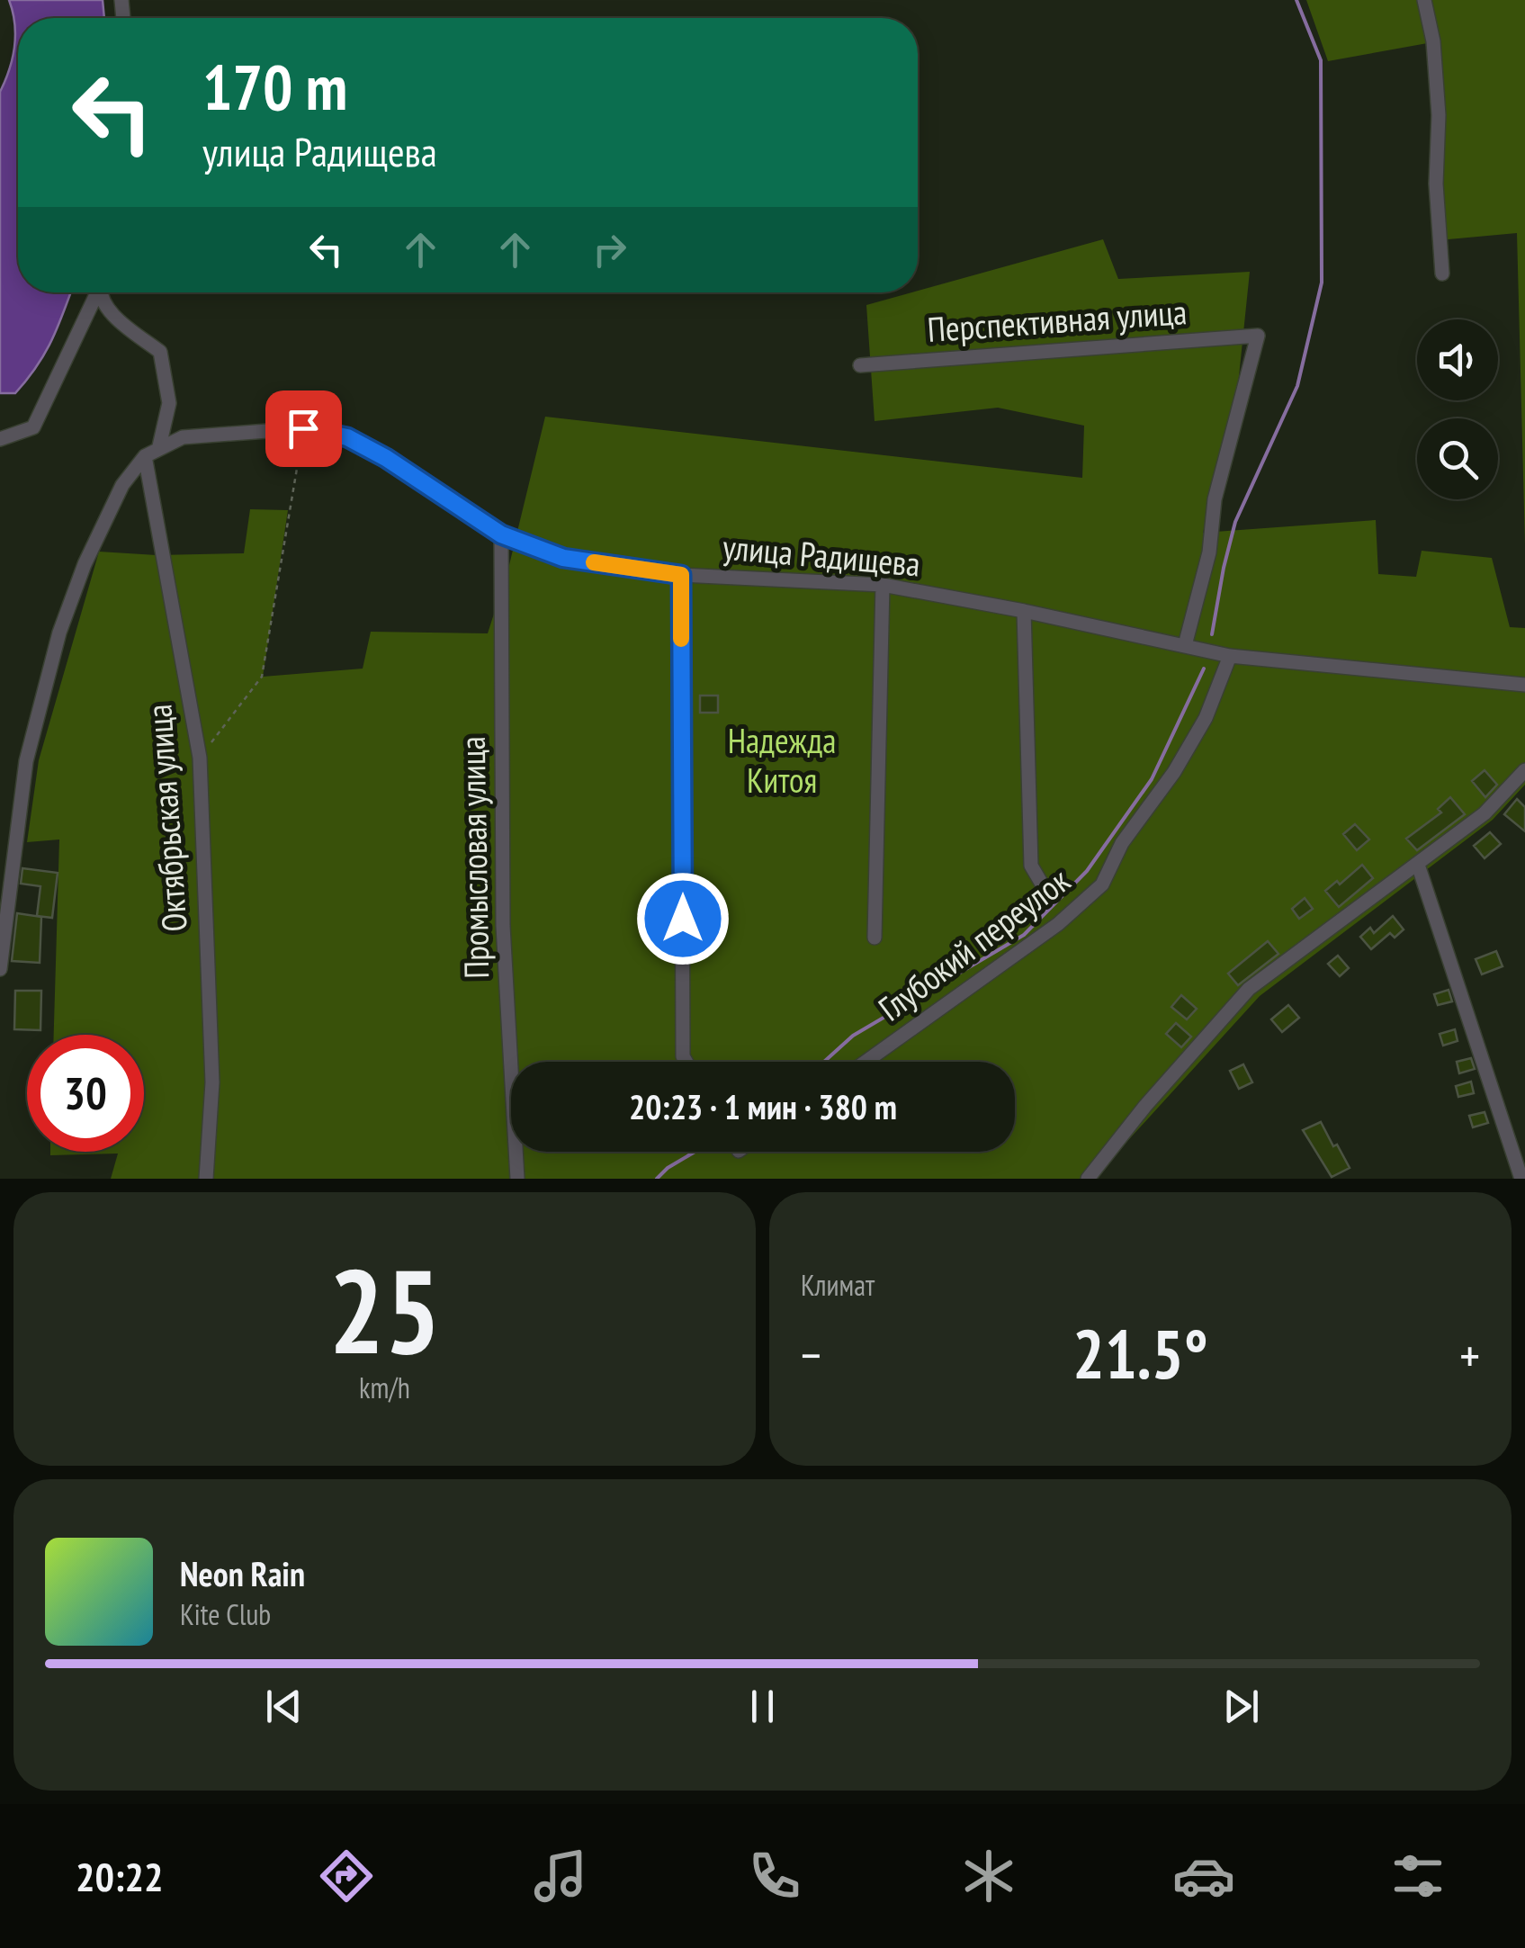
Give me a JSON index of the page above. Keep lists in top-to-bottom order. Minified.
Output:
{"streets":{"street":["Перспективная улица","улица Радищева","Октябрьская улица","Промысловая улица","Глубокий переулок"]},"crossings":[["Перспективная улица","улица Радищева"],["улица Радищева","Октябрьская улица"],["улица Радищева","Промысловая улица"],["улица Радищева","Глубокий переулок"]],"parks":["Надежда Китоя"],"page":{"turn":["170 m","улица Радищева"],"limit":"30","trip":"20:23 · 1 мин · 380 m","tile":[["25","km/h"],"Климат"],"heat":["−","21.5°","+"],"song":["Neon Rain","Kite Club"],"tabs":"20:22"}}
